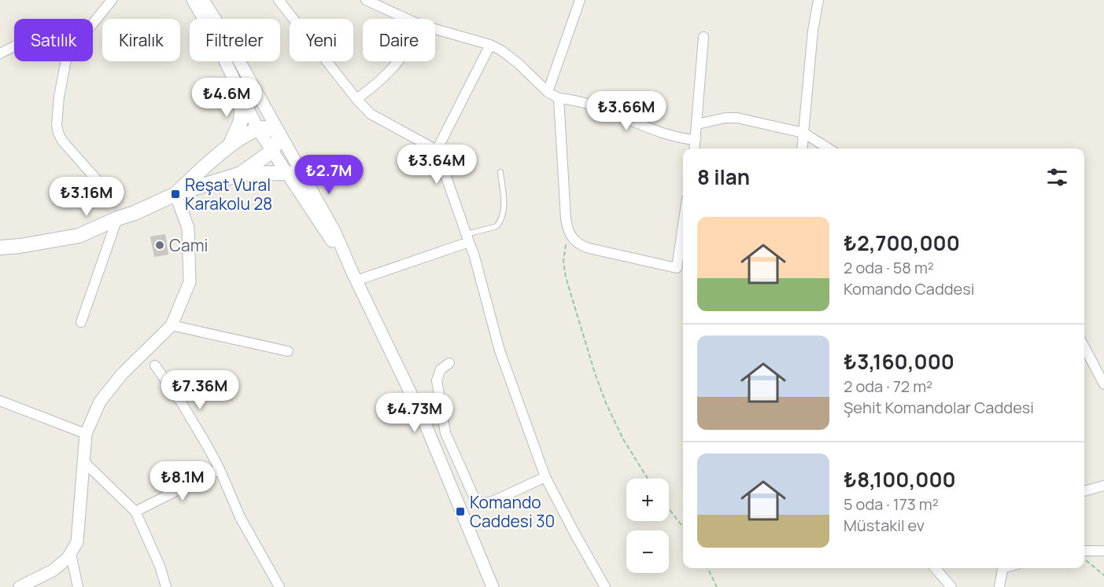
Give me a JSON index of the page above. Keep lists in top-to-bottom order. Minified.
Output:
{"places":{"transit":["Reşat Vural Karakolu 28","Komando Caddesi 30"],"other":["Cami"]},"page":{"chip":["Satılık","Kiralık","Filtreler","Yeni","Daire"],"price":["₺4.6M","₺3.66M","₺3.64M","₺2.7M","₺3.16M","₺7.36M","₺4.73M","₺8.1M"],"heading":"8 ilan","list":[{"name":"₺2,700,000","note":"2 oda · 58 m² · Komando Caddesi"},{"name":"₺3,160,000","note":"2 oda · 72 m² · Şehit Komandolar Caddesi"},{"name":"₺8,100,000","note":"5 oda · 173 m² · Müstakil ev"}],"map_buttons":["+","−"]}}
